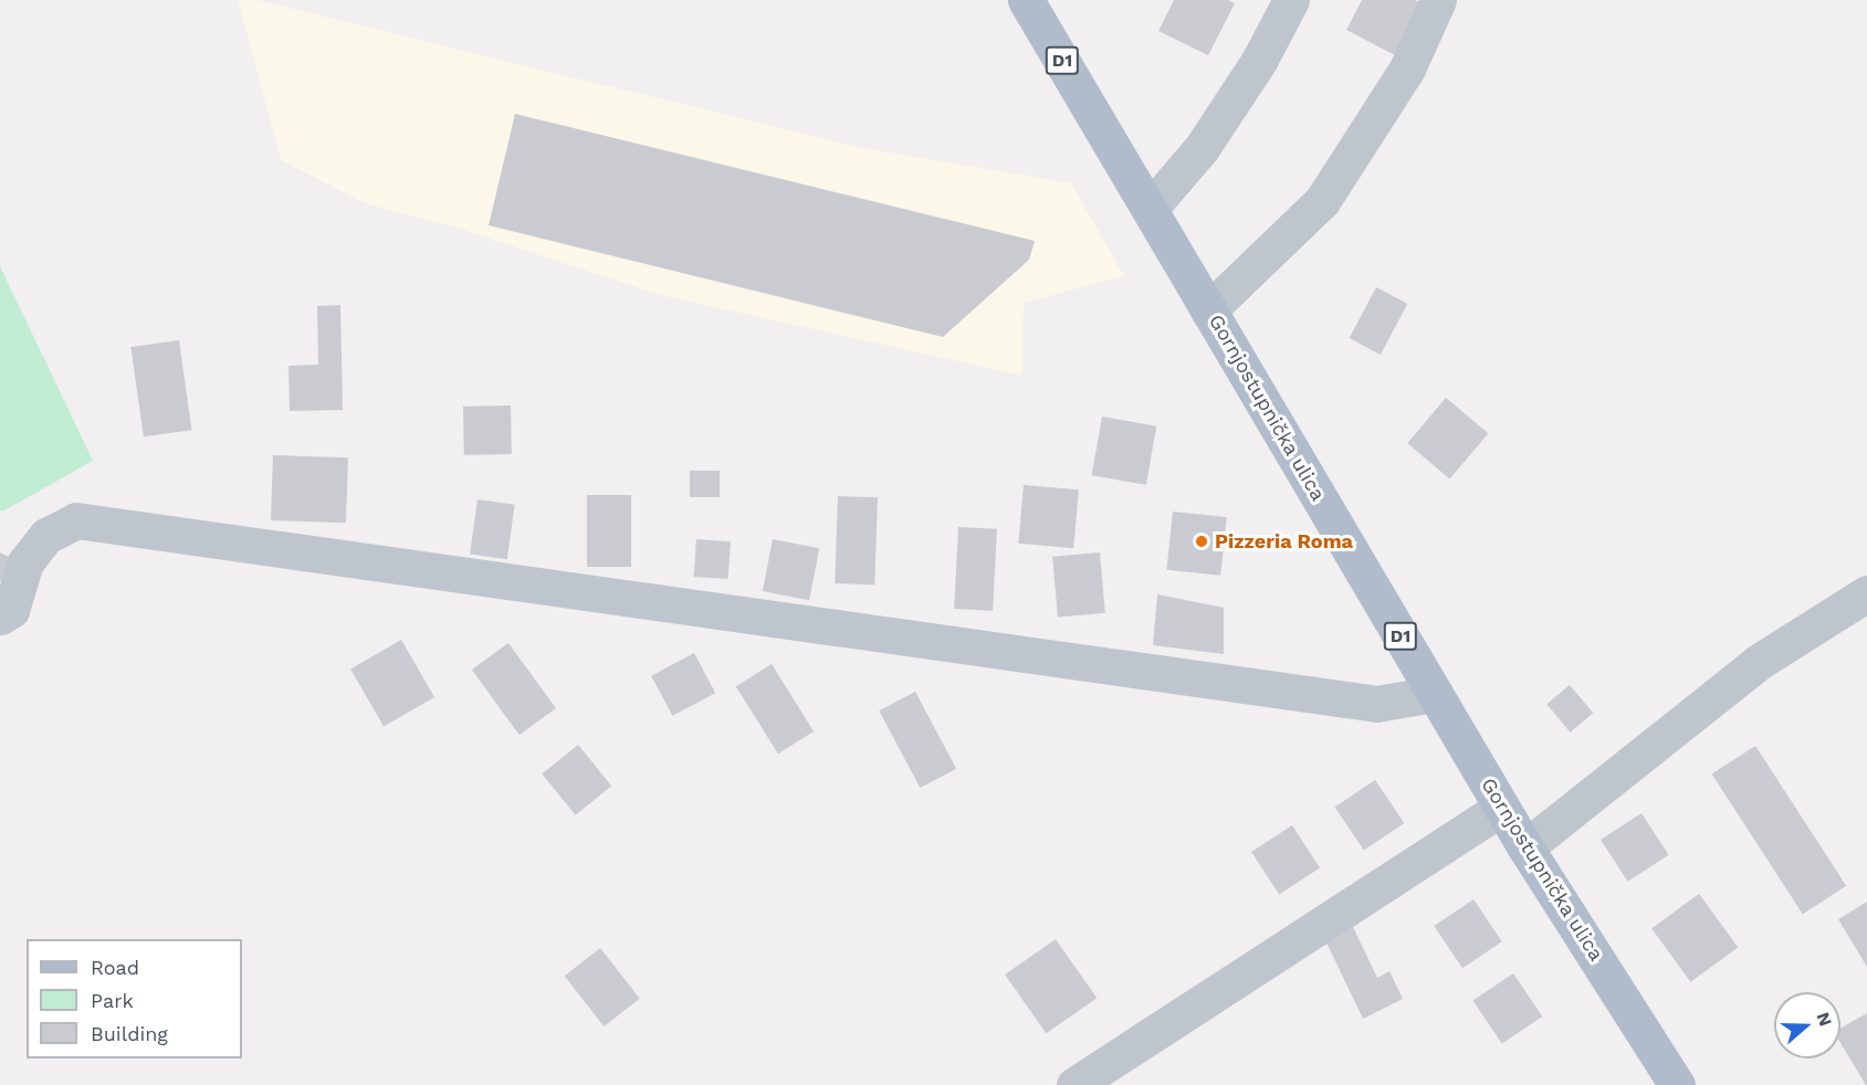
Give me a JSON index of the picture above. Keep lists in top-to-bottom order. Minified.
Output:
{"streets":{"main road":["D1","Gornjostupnička ulica"]},"places":["Pizzeria Roma"],"legend":["Road","Park","Building"],"north":"right"}
